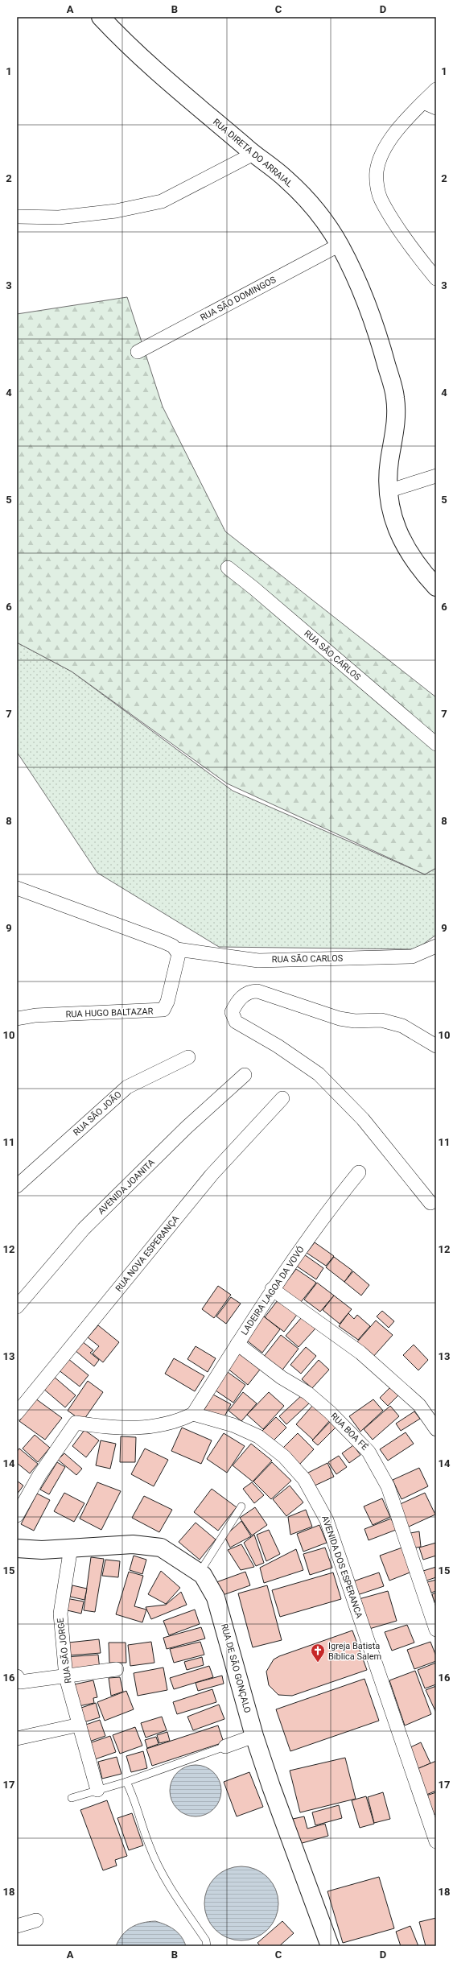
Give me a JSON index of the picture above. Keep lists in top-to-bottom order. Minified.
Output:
{"streets":{"street":["RUA DIRETA DO ARRAIAL","RUA SÃO DOMINGOS","RUA SÃO CARLOS","RUA HUGO BALTAZAR","RUA SÃO JOÃO","AVENIDA JOANITA","RUA NOVA ESPERANÇA","LADEIRA LAGOA DA VOVÓ","RUA BOA FÉ","AVENIDA DOS ESPERANCA","RUA SÃO JORGE","RUA DE SÃO GONÇALO"]},"crossings":[["RUA DIRETA DO ARRAIAL","RUA SÃO DOMINGOS"],["RUA SÃO CARLOS","RUA HUGO BALTAZAR"],["LADEIRA LAGOA DA VOVÓ","RUA BOA FÉ"],["LADEIRA LAGOA DA VOVÓ","AVENIDA DOS ESPERANCA"],["RUA SÃO JORGE","RUA DE SÃO GONÇALO"]],"places":{"church":["Igreja Batista Bíblica Salem"]},"grid":{"columns":["A","B","C","D"],"rows":["1","2","3","4","5","6","7","8","9","10","11","12","13","14","15","16","17","18"]}}
